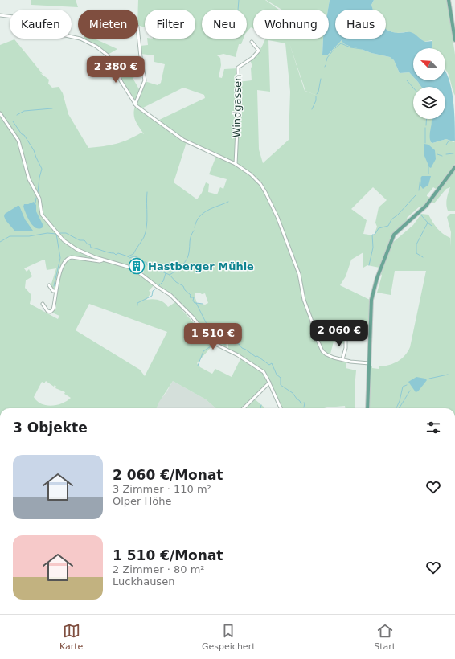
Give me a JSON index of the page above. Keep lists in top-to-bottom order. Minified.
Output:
{"streets":{"street":["Windgassen"]},"places":{"building":["Hastberger Mühle"]},"north":"top left","page":{"chip":["Kaufen","Mieten","Filter","Neu","Wohnung","Haus"],"price":["2 380 €","2 060 €","1 510 €"],"heading":"3 Objekte","list":[{"name":"2 060 €/Monat","note":"3 Zimmer · 110 m² · Olper Höhe"},{"name":"1 510 €/Monat","note":"2 Zimmer · 80 m² · Luckhausen"}],"tabs":["Karte","Gespeichert","Start"]}}
